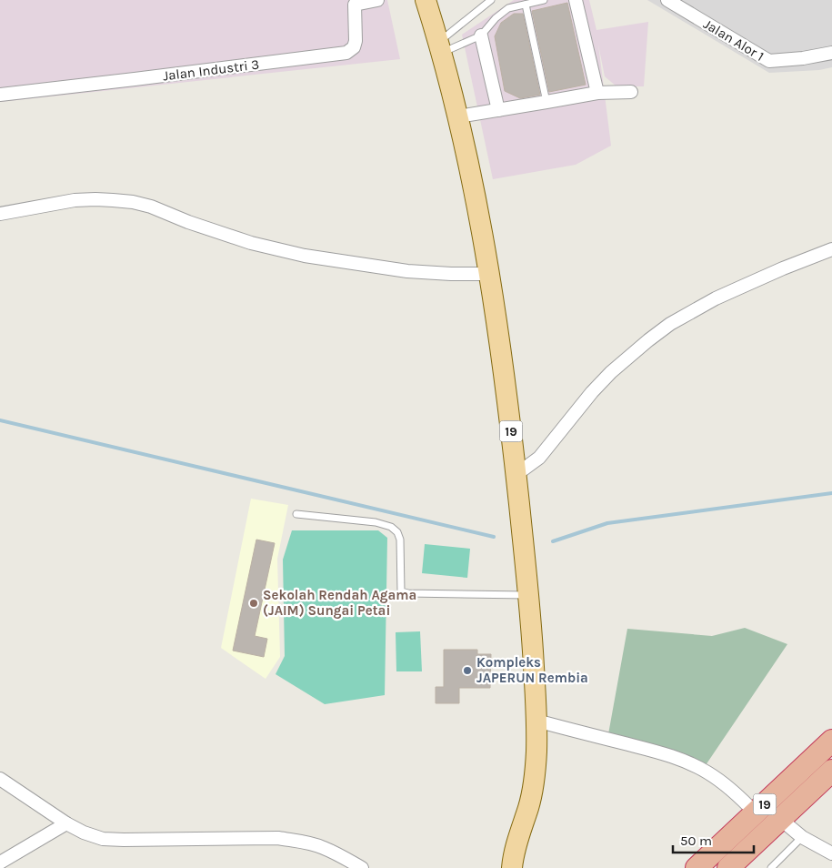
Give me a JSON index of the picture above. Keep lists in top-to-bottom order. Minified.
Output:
{"streets":{"highway":["19"],"street":["Jalan Alor 1","Jalan Industri 3"]},"places":["Sekolah Rendah Agama (JAIM) Sungai Petai","Kompleks JAPERUN Rembia"],"scale_bar":"50 m"}
